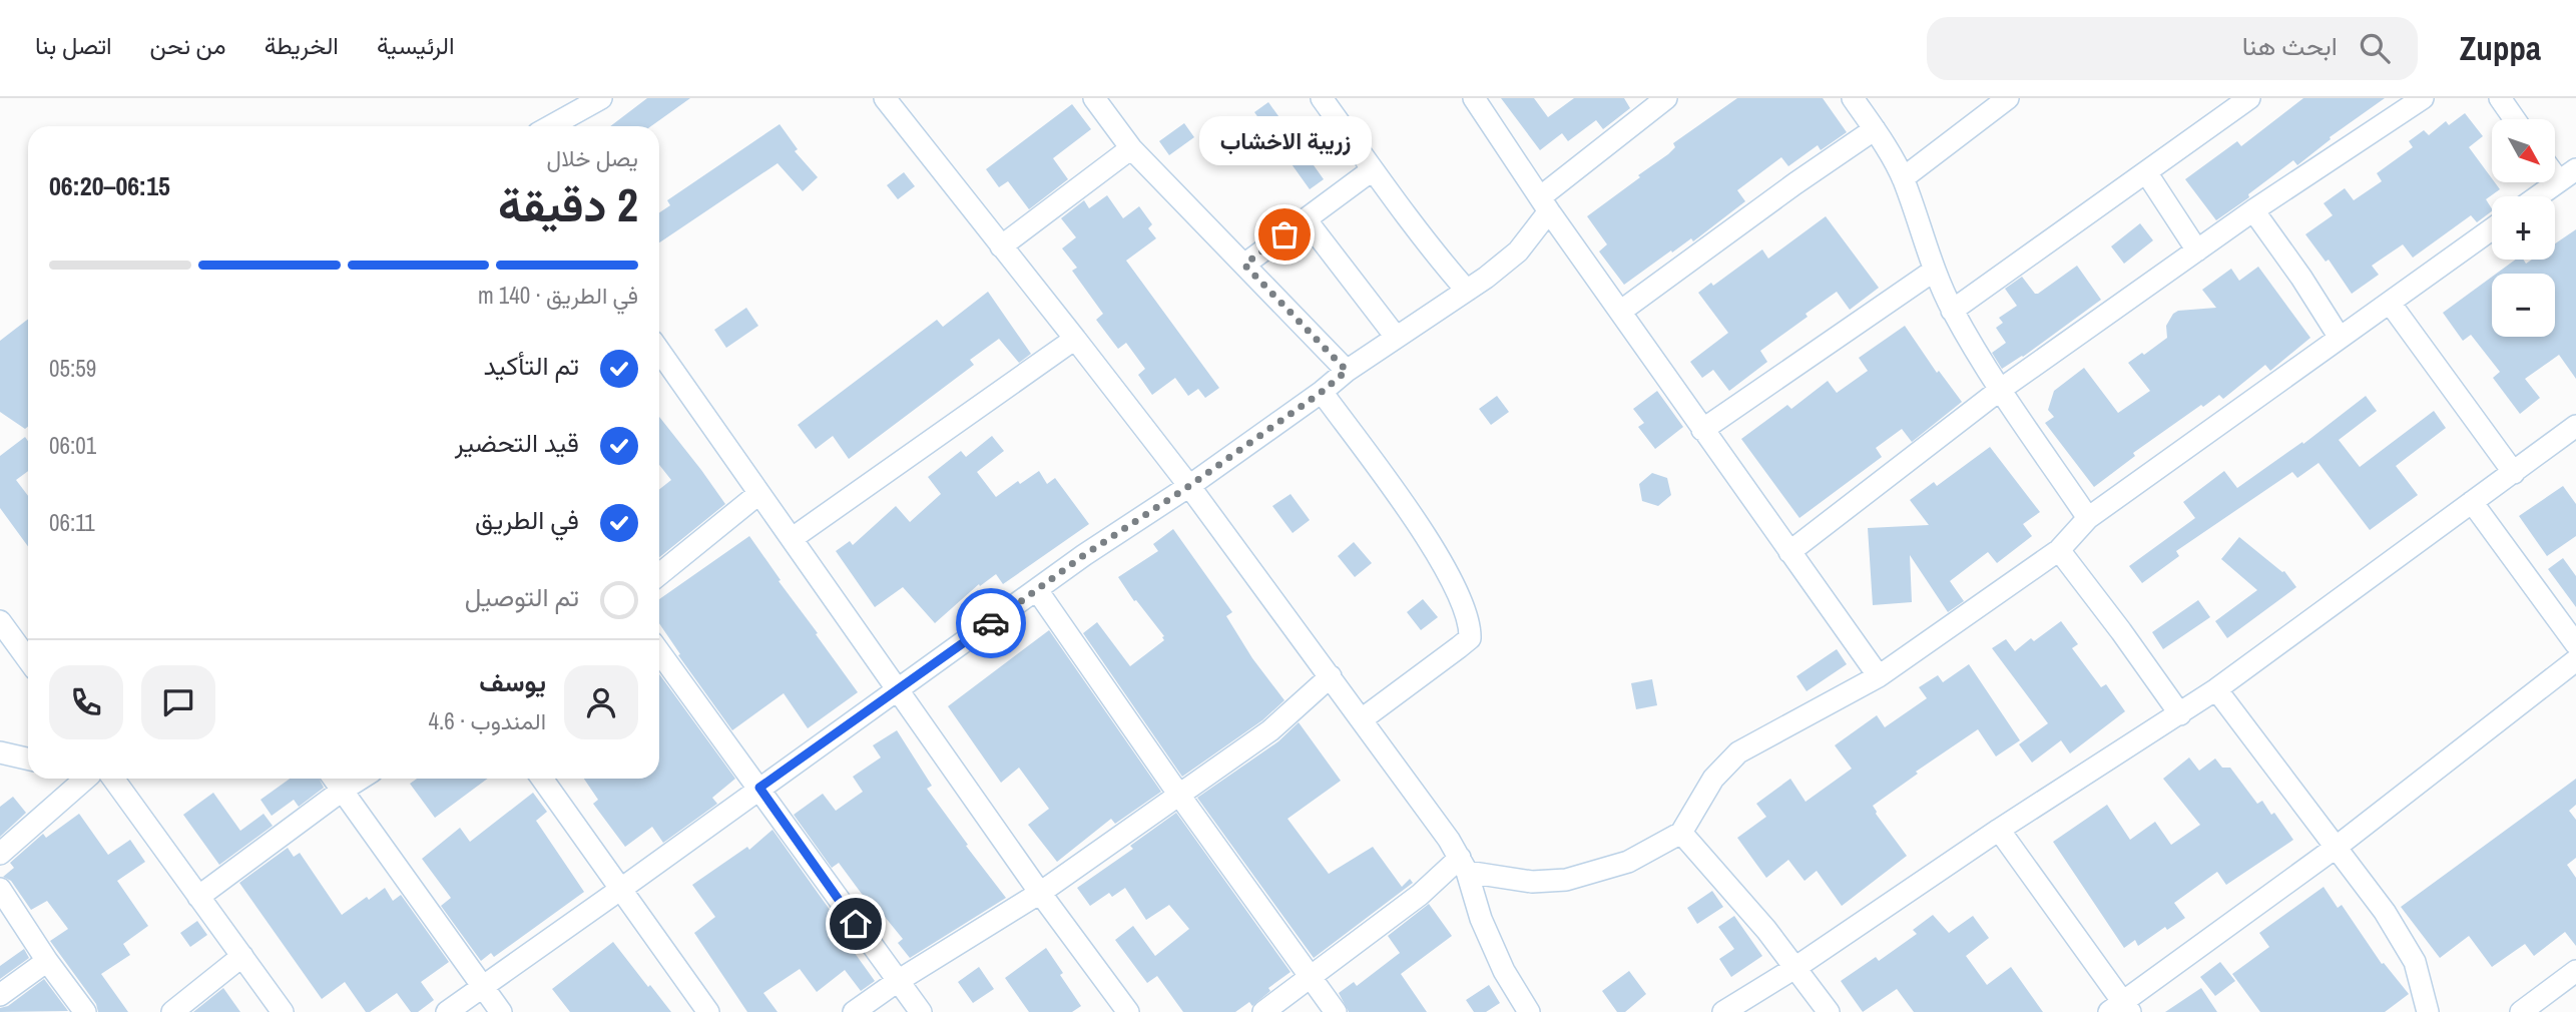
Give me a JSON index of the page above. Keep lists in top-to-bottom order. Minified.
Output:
{"places":["زريبة الاخشاب"],"north":"bottom right","page":{"header":"Zuppa","search":"ابحث هنا","nav":["الرئيسية","الخريطة","من نحن","اتصل بنا"],"bubble":"زريبة الاخشاب","map_buttons":["+","−"],"heading":["2 دقيقة","يصل خلال","06:15–06:20"],"panel":["يوسف","المندوب · 4.6"],"bar":"في الطريق · 140 m","list":[["تم التأكيد","05:59"],["قيد التحضير","06:01"],["في الطريق","06:11"],"تم التوصيل"]}}
